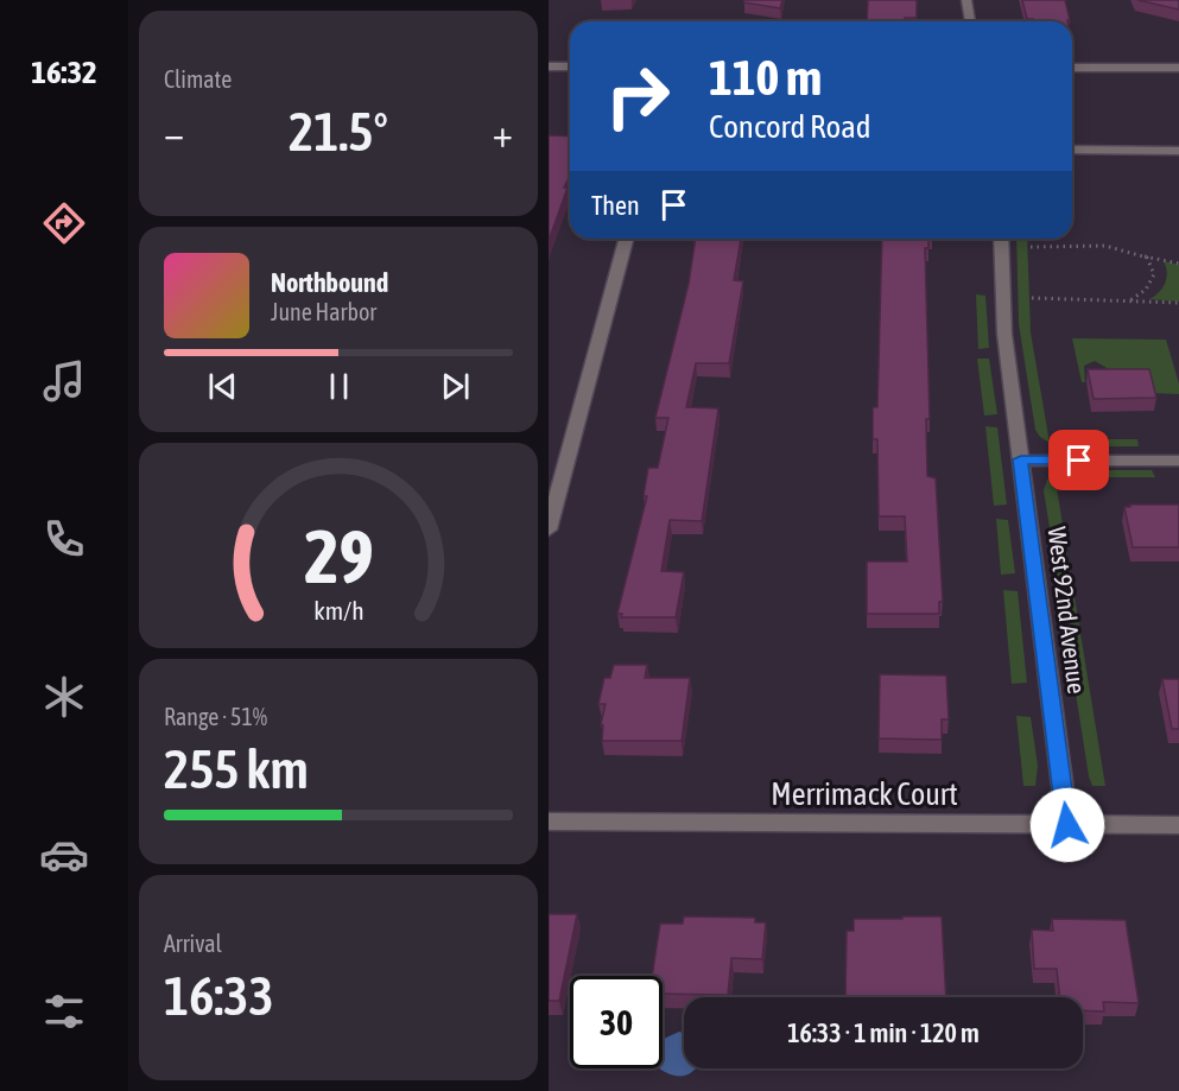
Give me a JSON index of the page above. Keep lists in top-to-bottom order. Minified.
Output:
{"streets":{"street":["West 92nd Avenue","Merrimack Court"]},"crossings":[["West 92nd Avenue","Merrimack Court"]],"page":{"tabs":"16:32","tile":["Climate",["Range · 51%","255 km"],["Arrival","16:33"]],"turn":["110 m","Concord Road"],"heat":["−","21.5°","+"],"then":"Then","song":["Northbound","June Harbor"],"limit":"30","trip":"16:33 · 1 min · 120 m","gauge":["29","km/h"]}}
